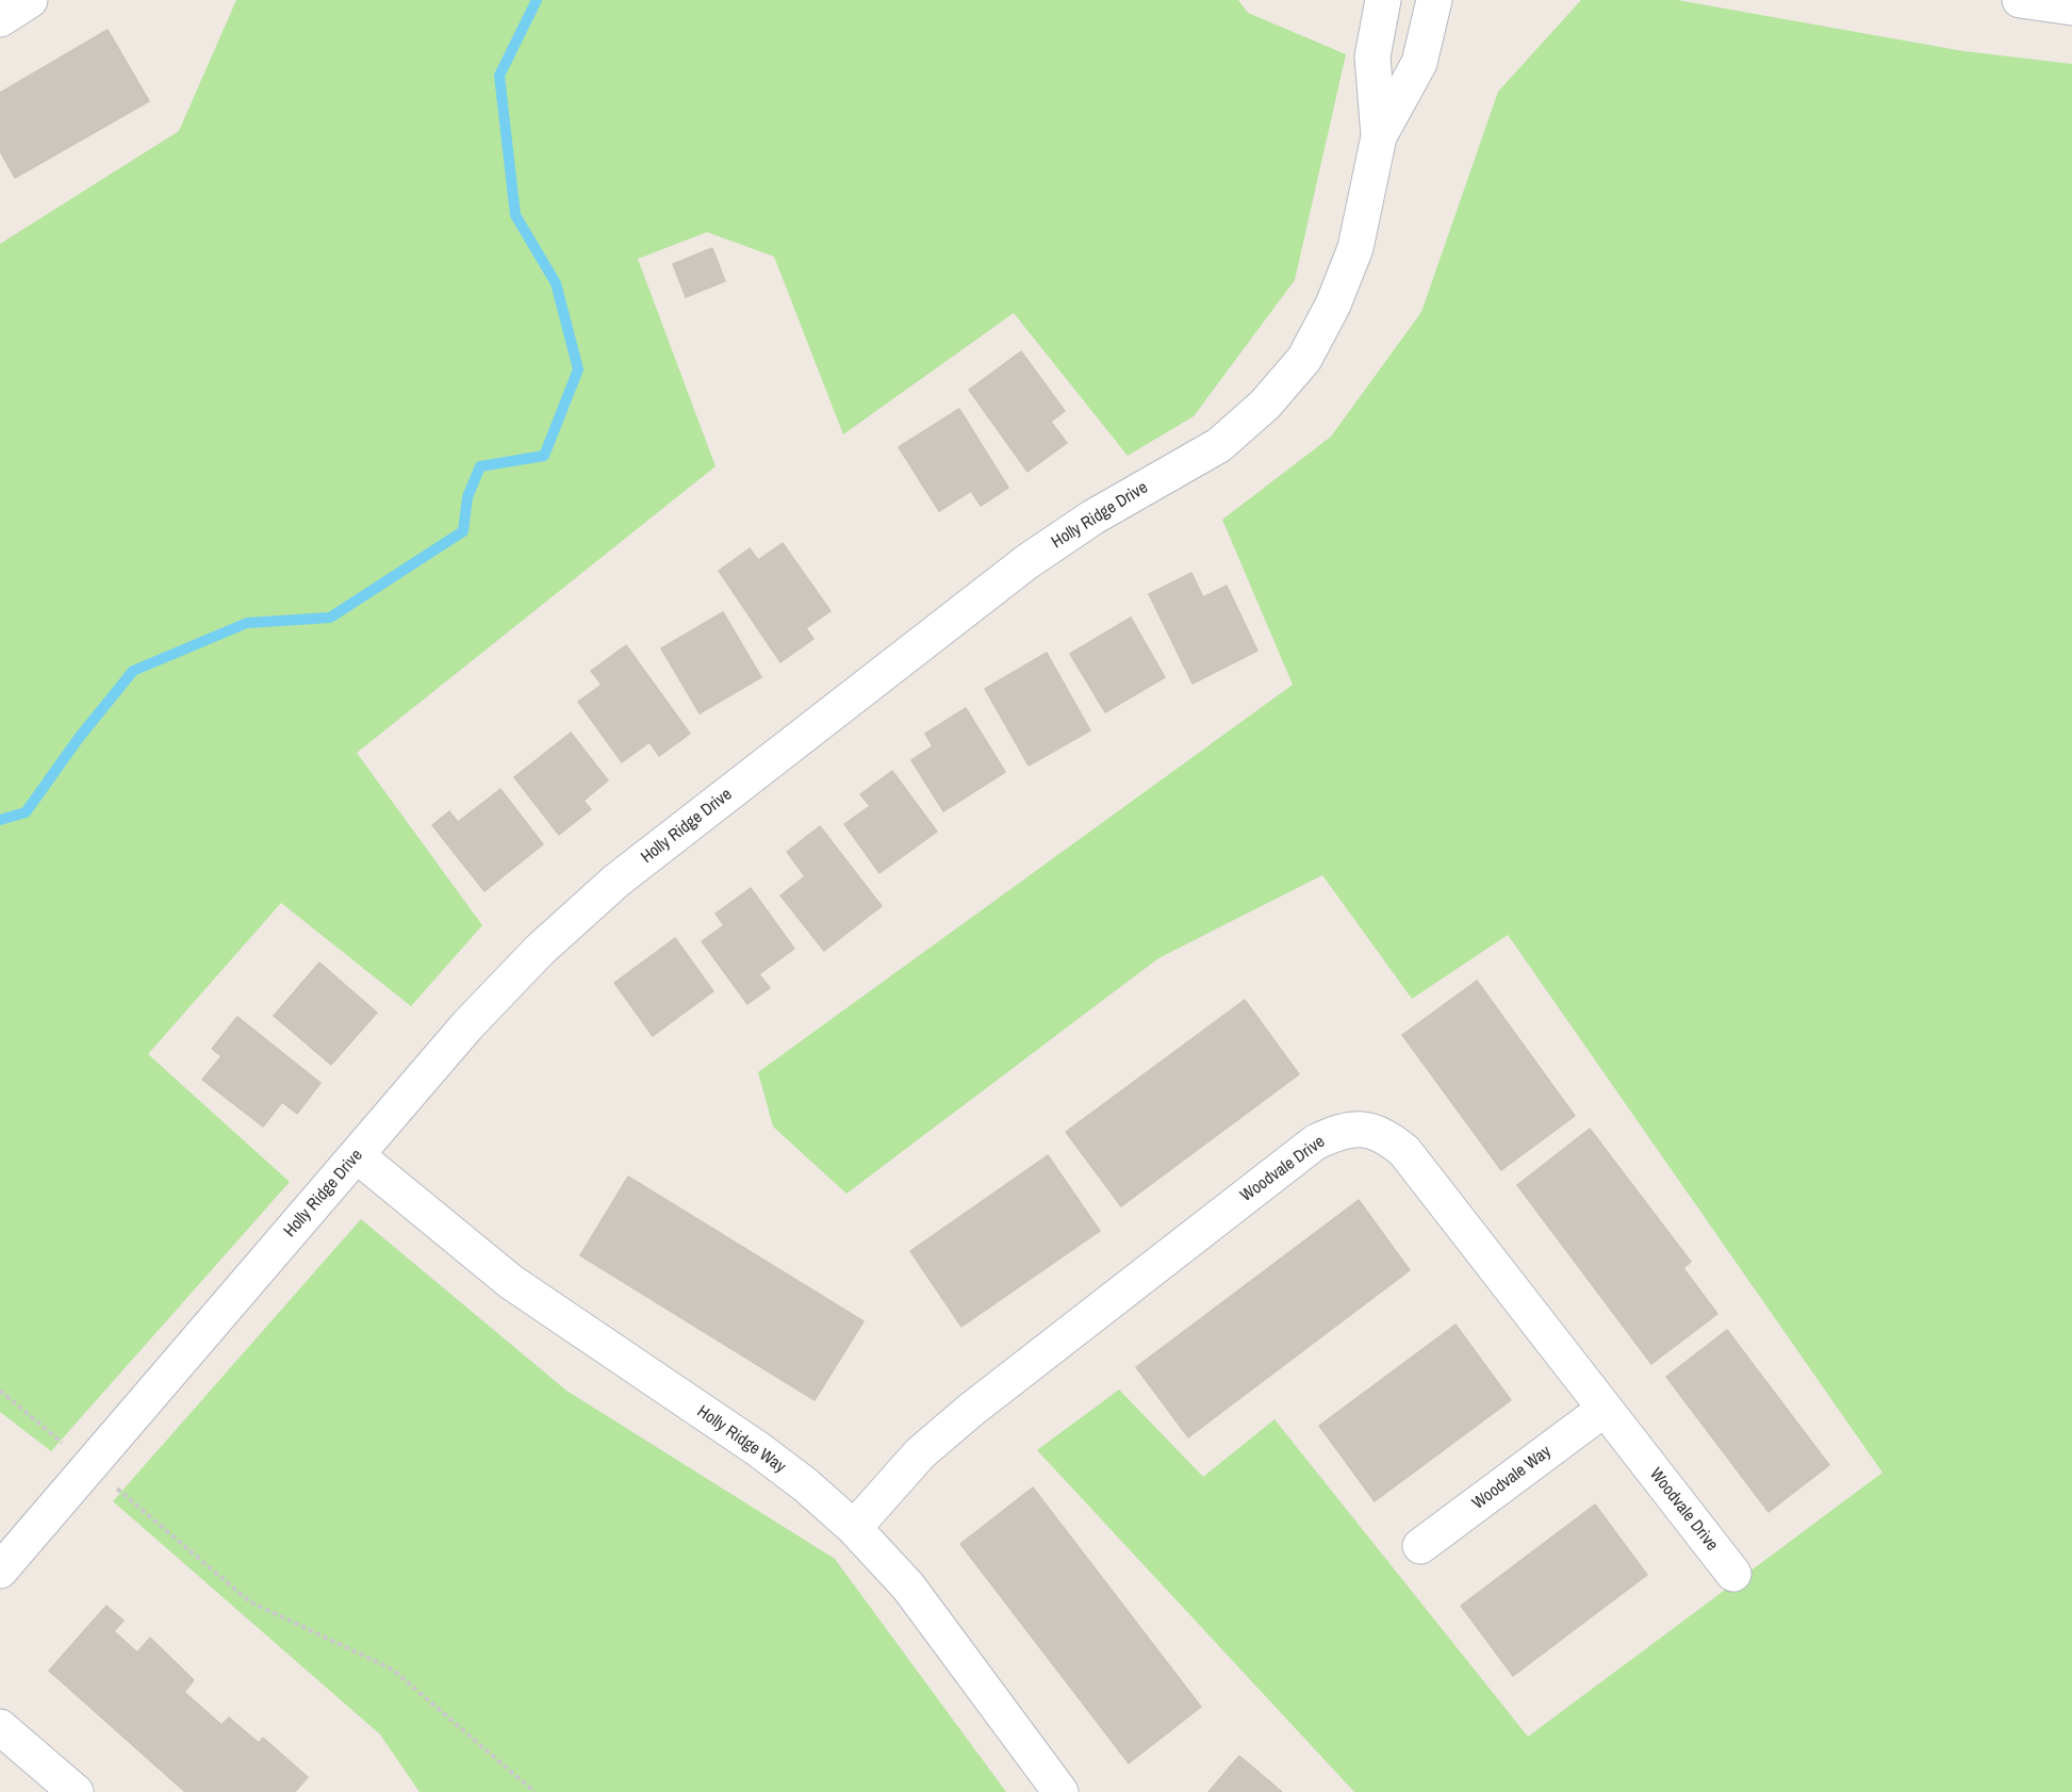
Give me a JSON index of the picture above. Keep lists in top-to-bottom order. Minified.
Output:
{"streets":{"street":["Holly Ridge Drive","Woodvale Drive","Holly Ridge Way","Woodvale Way"]},"crossings":[["Holly Ridge Drive","Holly Ridge Way"],["Woodvale Drive","Holly Ridge Way"],["Woodvale Drive","Woodvale Way"]]}
